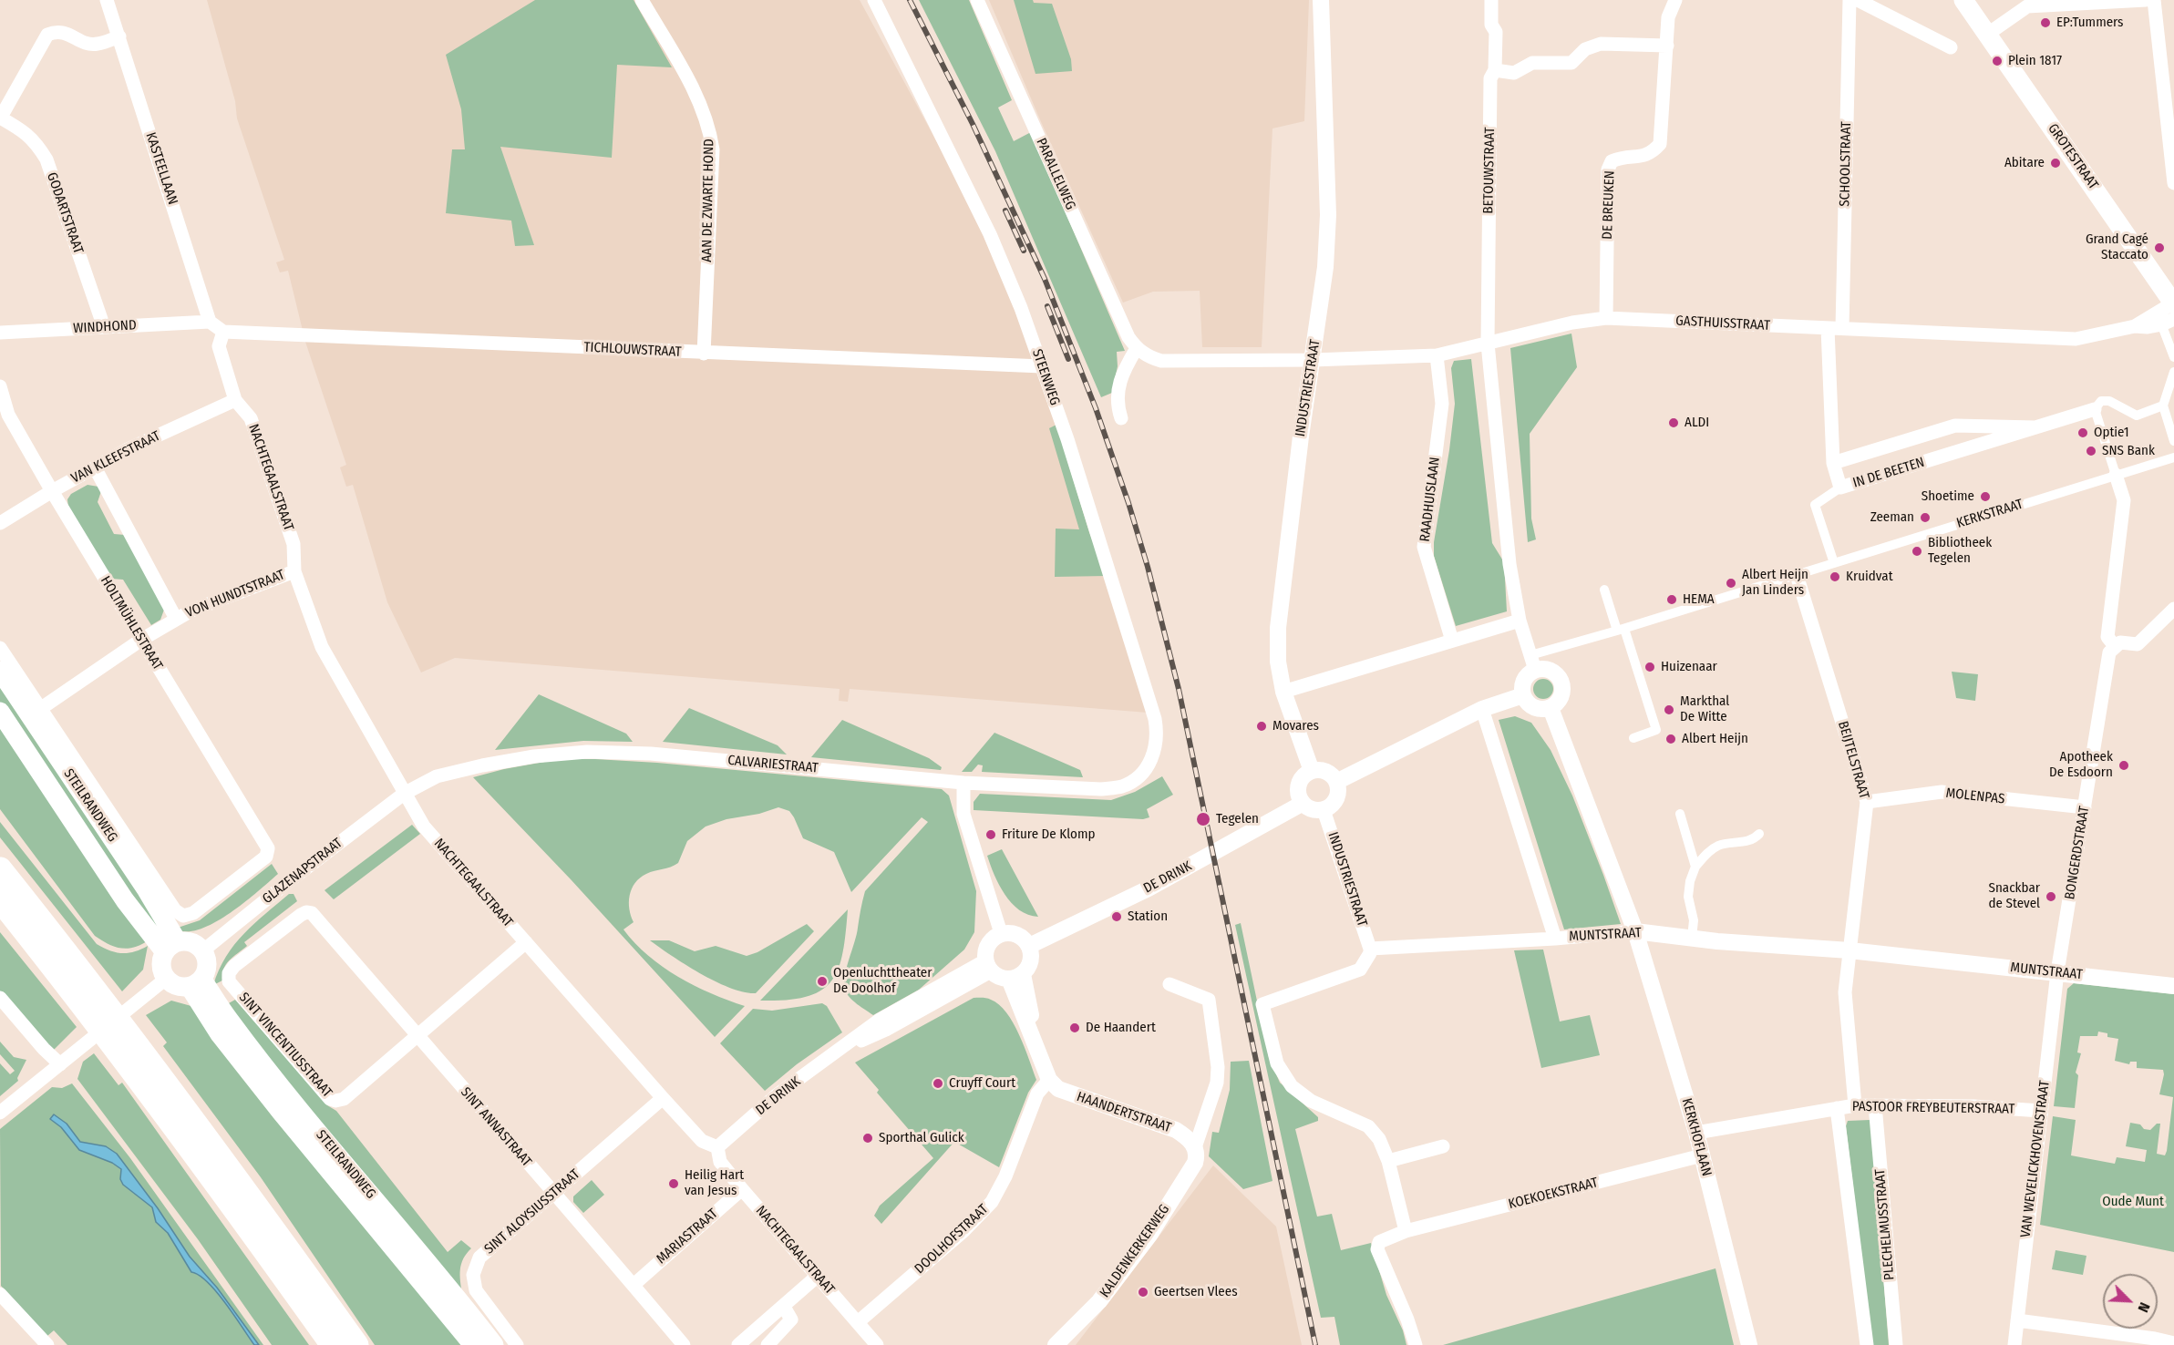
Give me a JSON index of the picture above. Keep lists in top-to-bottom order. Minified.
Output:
{"streets":{"main road":["GROTESTRAAT","STEILRANDWEG"],"street":["SCHOOLSTRAAT","KASTEELLAAN","BETOUWSTRAAT","PARALLELWEG","AAN DE ZWARTE HOND","DE BREUKEN","GODARTSTRAAT","GASTHUISSTRAAT","WINDHOND","TICHLOUWSTRAAT","STEENWEG","INDUSTRIESTRAAT","VAN KLEEFSTRAAT","IN DE BEETEN","NACHTEGAALSTRAAT","RAADHUISLAAN","KERKSTRAAT","VON HUNDTSTRAAT","HOLTMÜHLESTRAAT","BEIJTELSTRAAT","CALVARIESTRAAT","MOLENPAS","BONGERDSTRAAT","GLAZENAPSTRAAT","DE DRINK","MUNTSTRAAT","SINT VINCENTIUSSTRAAT","PASTOOR FREYBEUTERSTRAAT","HAANDERTSTRAAT","SINT ANNASTRAAT","KERKHOFLAAN","VAN WEVELICKHOVENSTRAAT","KOEKOEKSTRAAT","SINT ALOYSIUSSTRAAT","PLECHELMUSSTRAAT","MARIASTRAAT","DOOLHOFSTRAAT","KALDENKERKERWEG"]},"crossings":[["GROTESTRAAT","GASTHUISSTRAAT"],["SCHOOLSTRAAT","GASTHUISSTRAAT"],["KASTEELLAAN","WINDHOND"],["BETOUWSTRAAT","GASTHUISSTRAAT"],["AAN DE ZWARTE HOND","TICHLOUWSTRAAT"],["DE BREUKEN","GASTHUISSTRAAT"],["GODARTSTRAAT","WINDHOND"],["GASTHUISSTRAAT","INDUSTRIESTRAAT"],["GASTHUISSTRAAT","RAADHUISLAAN"],["TICHLOUWSTRAAT","STEENWEG"],["TICHLOUWSTRAAT","NACHTEGAALSTRAAT"],["STEENWEG","CALVARIESTRAAT"],["INDUSTRIESTRAAT","DE DRINK"],["INDUSTRIESTRAAT","MUNTSTRAAT"],["VAN KLEEFSTRAAT","NACHTEGAALSTRAAT"],["VAN KLEEFSTRAAT","HOLTMÜHLESTRAAT"],["NACHTEGAALSTRAAT","VON HUNDTSTRAAT"],["NACHTEGAALSTRAAT","CALVARIESTRAAT"],["NACHTEGAALSTRAAT","GLAZENAPSTRAAT"],["NACHTEGAALSTRAAT","DE DRINK"],["NACHTEGAALSTRAAT","SINT VINCENTIUSSTRAAT"],["NACHTEGAALSTRAAT","SINT ALOYSIUSSTRAAT"],["NACHTEGAALSTRAAT","MARIASTRAAT"],["NACHTEGAALSTRAAT","DOOLHOFSTRAAT"],["KERKSTRAAT","BEIJTELSTRAAT"],["VON HUNDTSTRAAT","HOLTMÜHLESTRAAT"],["BEIJTELSTRAAT","MOLENPAS"],["BEIJTELSTRAAT","MUNTSTRAAT"],["CALVARIESTRAAT","GLAZENAPSTRAAT"],["MOLENPAS","BONGERDSTRAAT"],["STEILRANDWEG","GLAZENAPSTRAAT"],["BONGERDSTRAAT","MUNTSTRAAT"],["BONGERDSTRAAT","VAN WEVELICKHOVENSTRAAT"],["MUNTSTRAAT","KERKHOFLAAN"],["MUNTSTRAAT","VAN WEVELICKHOVENSTRAAT"],["SINT VINCENTIUSSTRAAT","SINT ANNASTRAAT"],["PASTOOR FREYBEUTERSTRAAT","KERKHOFLAAN"],["PASTOOR FREYBEUTERSTRAAT","VAN WEVELICKHOVENSTRAAT"],["PASTOOR FREYBEUTERSTRAAT","PLECHELMUSSTRAAT"],["HAANDERTSTRAAT","DOOLHOFSTRAAT"],["HAANDERTSTRAAT","KALDENKERKERWEG"],["SINT ANNASTRAAT","SINT ALOYSIUSSTRAAT"],["SINT ANNASTRAAT","MARIASTRAAT"],["KERKHOFLAAN","KOEKOEKSTRAAT"]],"parks":["Oude Munt"],"places":["EP:Tummers","Plein 1817","Abitare","Grand Cagé Staccato","ALDI","Optie1","SNS Bank","Shoetime","Zeeman","Bibliotheek Tegelen","Kruidvat","Albert Heijn Jan Linders","HEMA","Huizenaar","Markthal De Witte","Movares","Albert Heijn","Apotheek De Esdoorn","Tegelen","Friture De Klomp","Snackbar de Stevel","Station","Openluchttheater De Doolhof","De Haandert","Cruyff Court","Sporthal Gulick","Heilig Hart van Jesus","Geertsen Vlees"],"north":"bottom right"}
